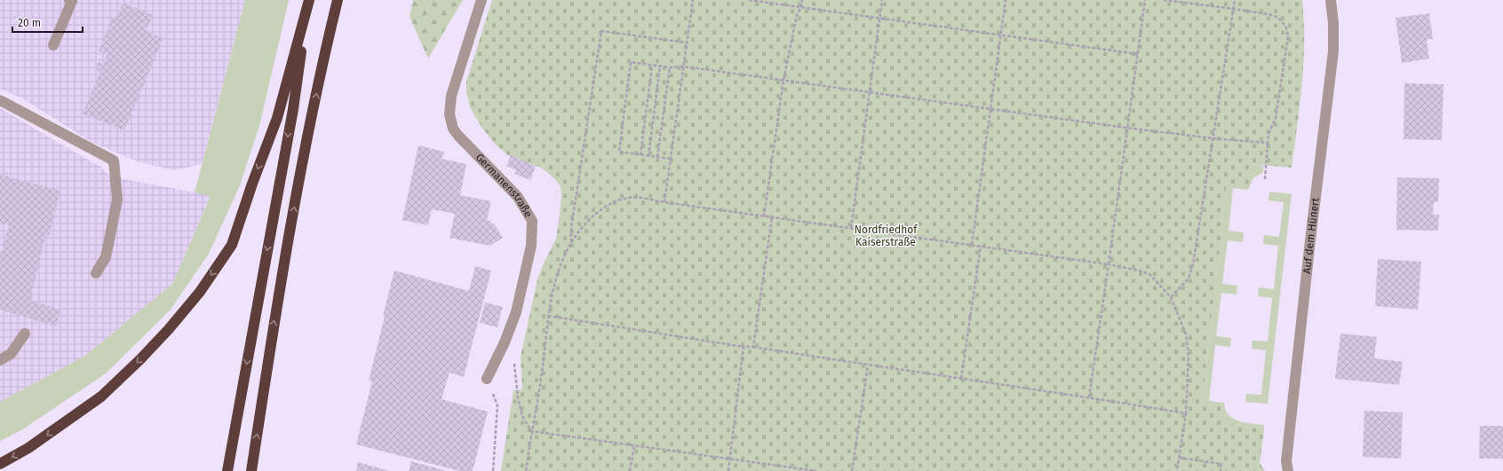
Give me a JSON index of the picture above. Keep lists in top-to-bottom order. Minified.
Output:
{"streets":{"street":["Germanenstraße","Auf dem Hünert"]},"parks":["Nordfriedhof Kaiserstraße"],"scale_bar":"20 m"}
